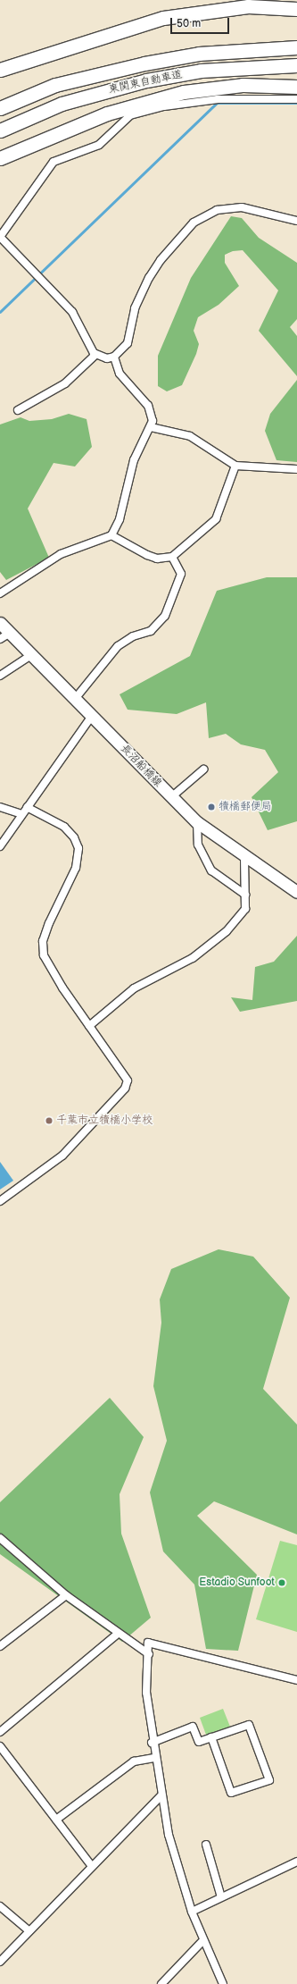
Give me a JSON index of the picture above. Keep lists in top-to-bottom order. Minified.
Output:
{"streets":{"highway":["東関東自動車道"],"main road":["長沼船橋線"]},"places":["犢橋郵便局","千葉市立犢橋小学校","Estadio Sunfoot"],"scale_bar":"50 m"}
